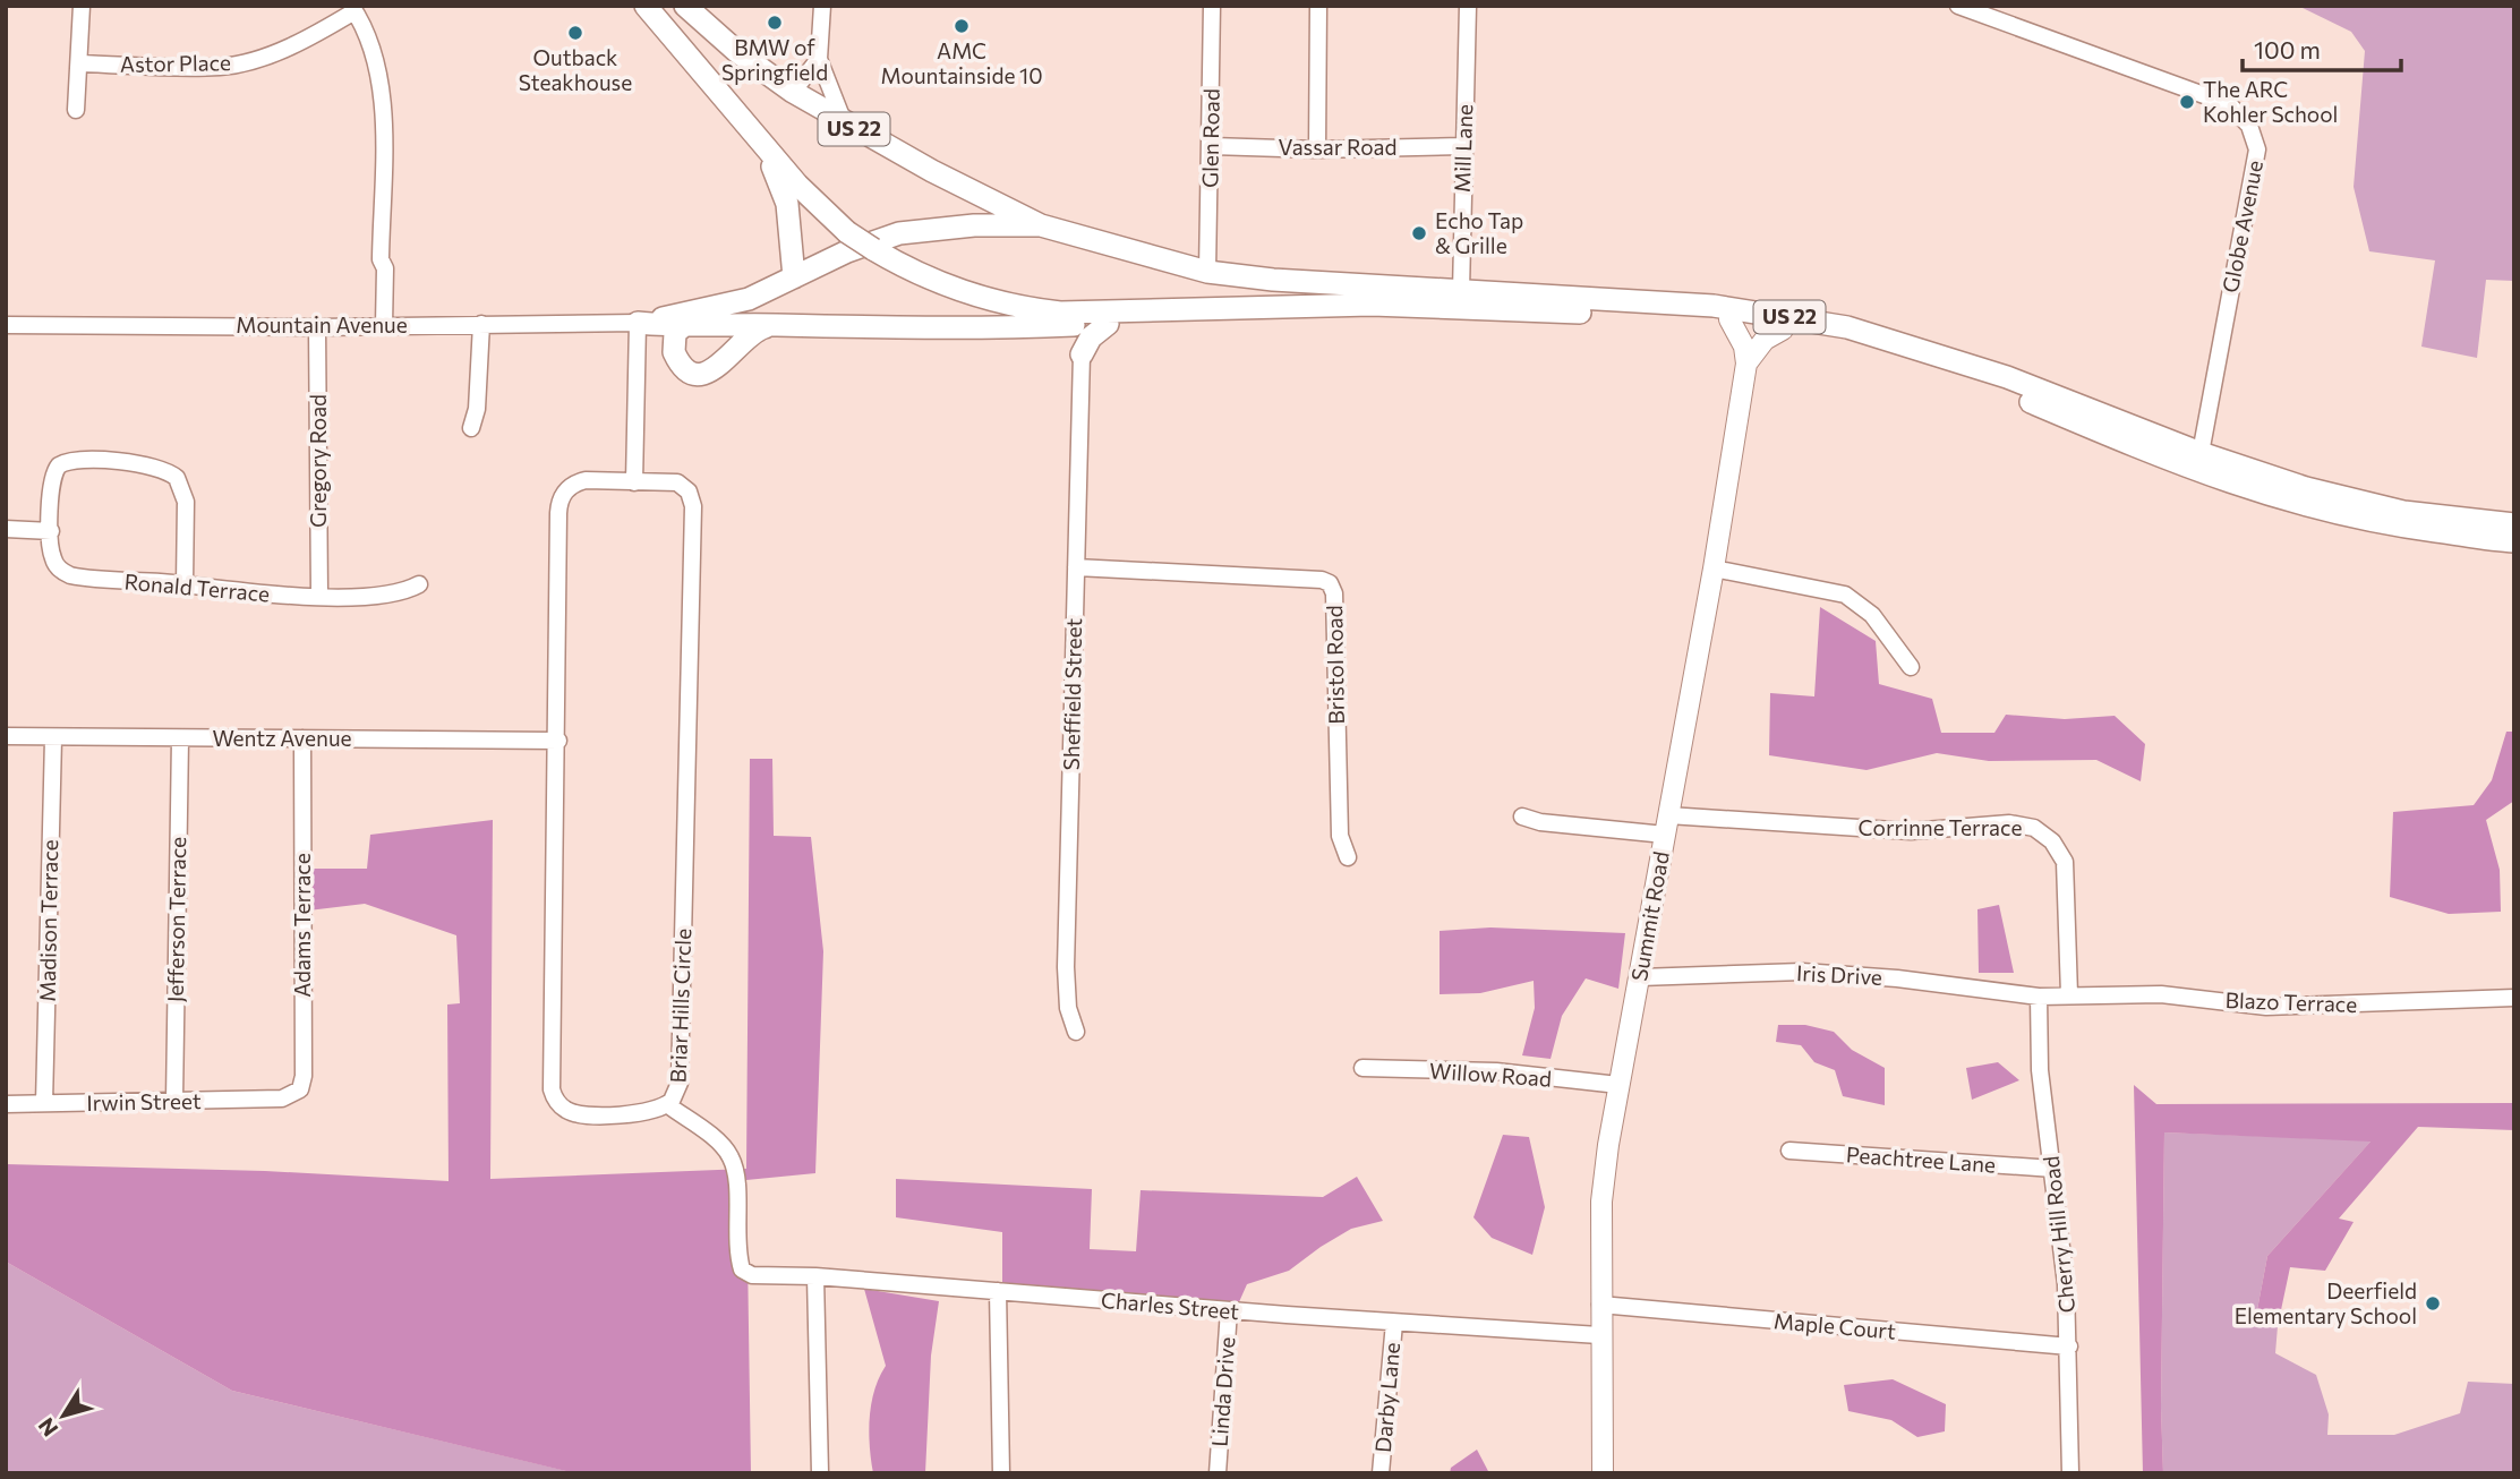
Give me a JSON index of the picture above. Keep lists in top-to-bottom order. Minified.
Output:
{"streets":{"highway":["US 22"],"main road":["Summit Road"],"street":["Astor Place","Glen Road","Vassar Road","Mill Lane","Globe Avenue","Mountain Avenue","Gregory Road","Ronald Terrace","Bristol Road","Sheffield Street","Wentz Avenue","Corrinne Terrace","Jefferson Terrace","Madison Terrace","Adams Terrace","Iris Drive","Blazo Terrace","Briar Hills Circle","Willow Road","Irwin Street","Peachtree Lane","Cherry Hill Road","Charles Street","Maple Court","Linda Drive","Darby Lane"]},"crossings":[["US 22","Glen Road"],["US 22","Mill Lane"],["US 22","Globe Avenue"],["US 22","Summit Road"],["Glen Road","Vassar Road"],["Vassar Road","Mill Lane"],["Mountain Avenue","Gregory Road"],["Gregory Road","Ronald Terrace"],["Bristol Road","Sheffield Street"],["Wentz Avenue","Jefferson Terrace"],["Wentz Avenue","Madison Terrace"],["Wentz Avenue","Adams Terrace"],["Wentz Avenue","Briar Hills Circle"],["Corrinne Terrace","Summit Road"],["Corrinne Terrace","Iris Drive"],["Corrinne Terrace","Blazo Terrace"],["Summit Road","Iris Drive"],["Summit Road","Willow Road"],["Summit Road","Charles Street"],["Summit Road","Maple Court"],["Jefferson Terrace","Irwin Street"],["Madison Terrace","Irwin Street"],["Adams Terrace","Irwin Street"],["Iris Drive","Blazo Terrace"],["Iris Drive","Cherry Hill Road"],["Briar Hills Circle","Charles Street"],["Peachtree Lane","Cherry Hill Road"],["Cherry Hill Road","Maple Court"],["Charles Street","Linda Drive"],["Charles Street","Darby Lane"]],"places":["BMW of Springfield","AMC Mountainside 10","Outback Steakhouse","The ARC Kohler School","Echo Tap & Grille","Deerfield Elementary School"],"scale_bar":"100 m","north":"bottom left"}
